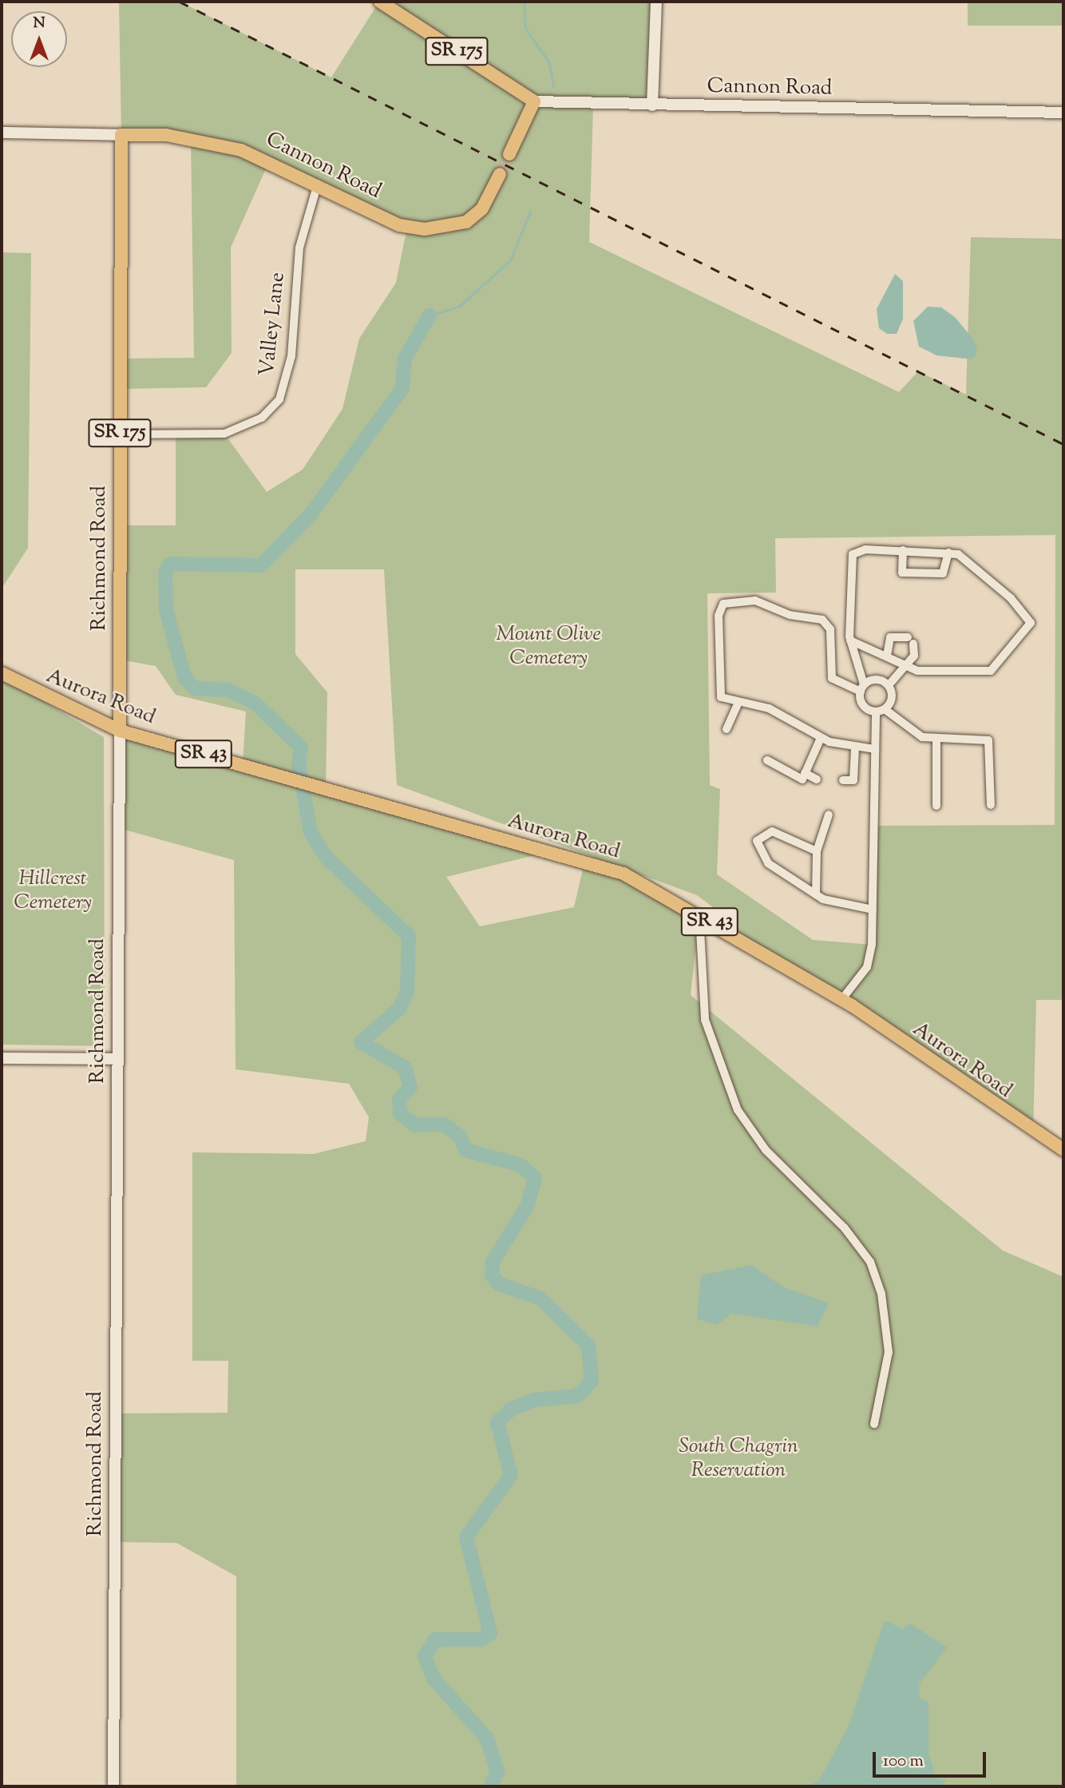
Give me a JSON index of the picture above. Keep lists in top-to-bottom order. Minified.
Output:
{"streets":{"main road":["SR 175","Cannon Road","Richmond Road","Aurora Road","SR 43"],"street":["Valley Lane"]},"crossings":[["SR 175","Cannon Road"],["Cannon Road","Valley Lane"],["Cannon Road","Richmond Road"],["Valley Lane","Richmond Road"],["Richmond Road","Aurora Road"]],"parks":["Mount Olive Cemetery","Hillcrest Cemetery","South Chagrin Reservation"],"scale_bar":"100 m","north":"top"}
